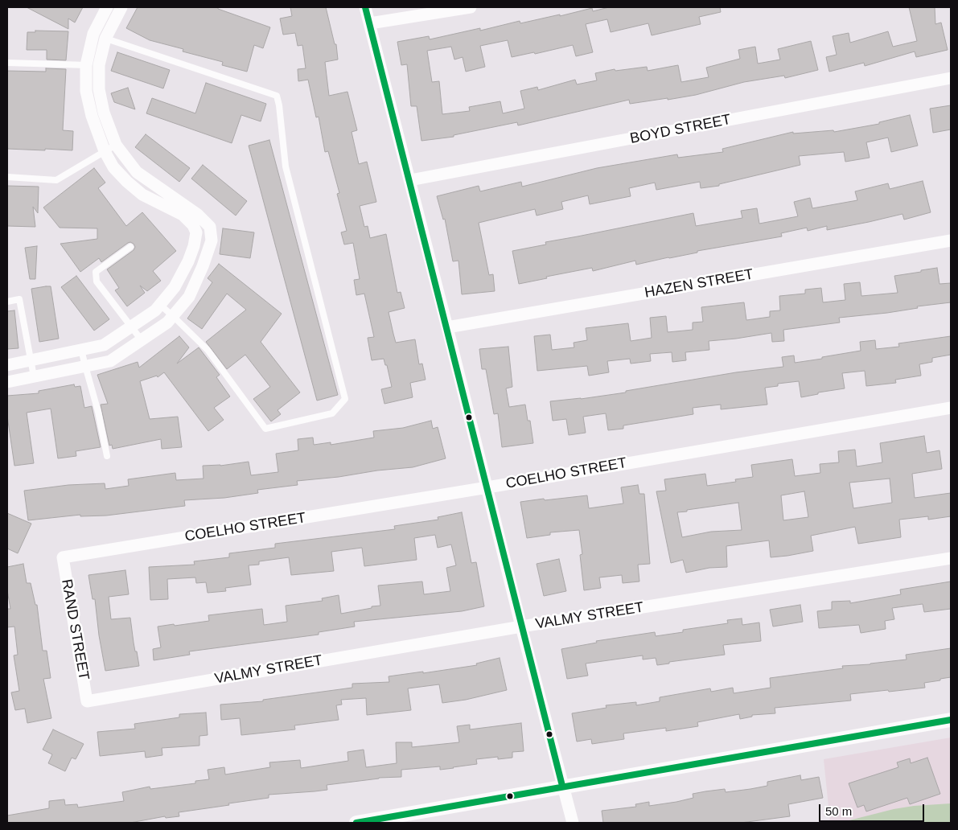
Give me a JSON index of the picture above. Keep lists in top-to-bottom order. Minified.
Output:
{"streets":{"street":["BOYD STREET","HAZEN STREET","COELHO STREET","VALMY STREET","RAND STREET"]},"crossings":[["COELHO STREET","RAND STREET"],["VALMY STREET","RAND STREET"]],"scale_bar":"50 m"}
